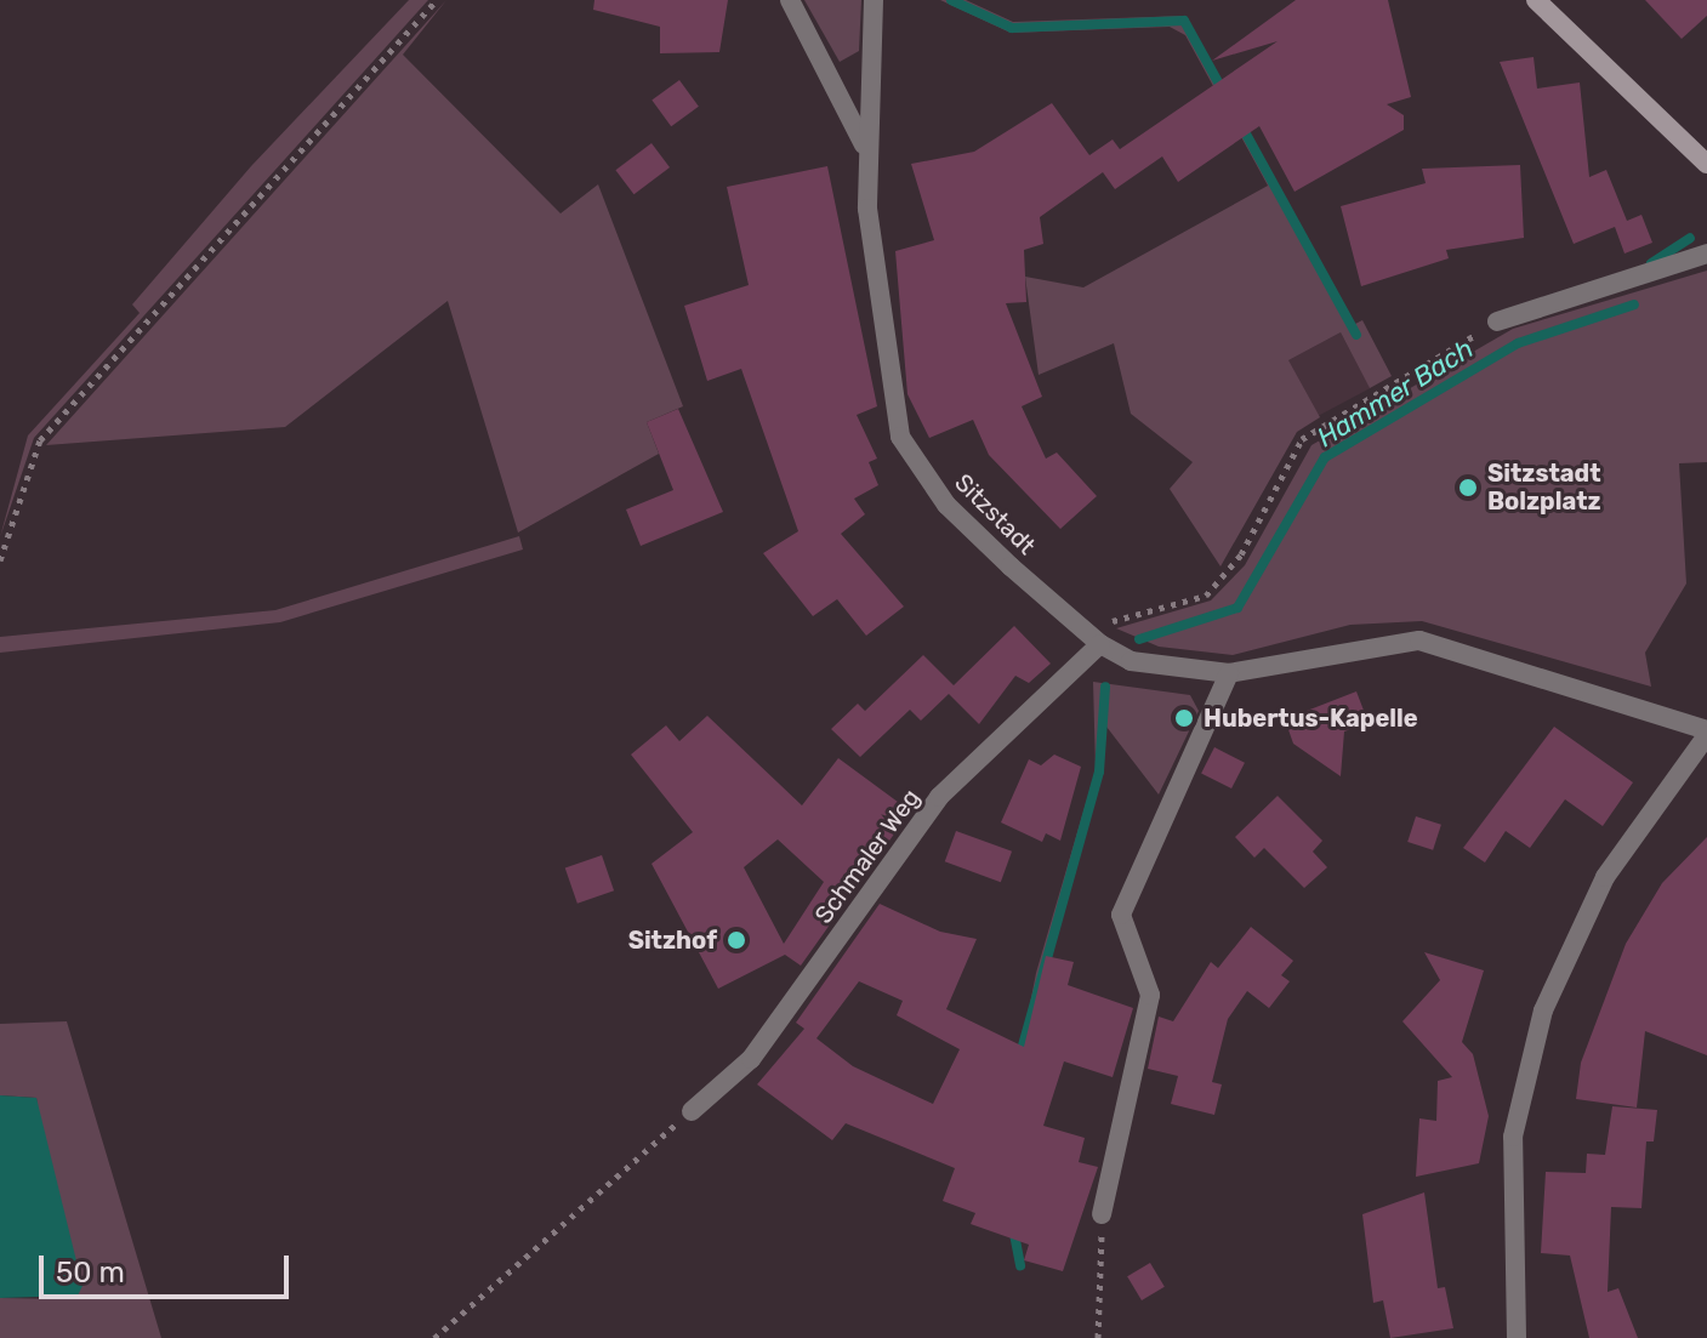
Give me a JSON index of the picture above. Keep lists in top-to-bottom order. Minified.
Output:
{"streets":{"street":["Sitzstadt","Schmaler Weg"]},"crossings":[["Sitzstadt","Schmaler Weg"]],"water":["Hammer Bach"],"places":["Sitzstadt Bolzplatz","Hubertus-Kapelle","Sitzhof"],"scale_bar":"50 m"}
